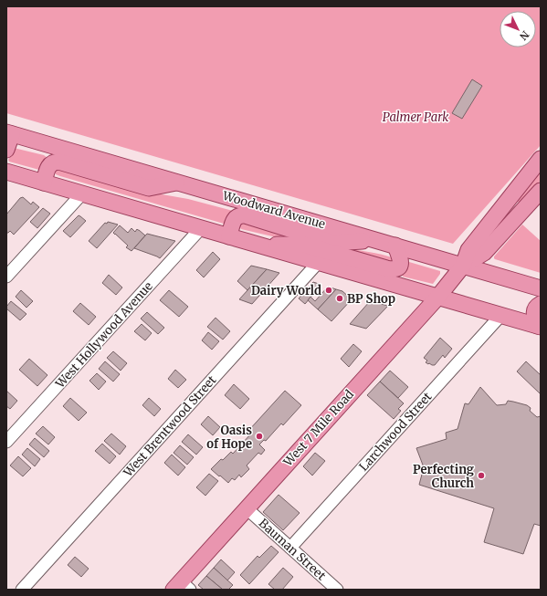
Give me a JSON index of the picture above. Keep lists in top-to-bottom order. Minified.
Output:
{"streets":{"main road":["Woodward Avenue","West 7 Mile Road"],"street":["West Hollywood Avenue","West Brentwood Street","Larchwood Street","Bauman Street"]},"crossings":[["Woodward Avenue","West 7 Mile Road"],["West 7 Mile Road","Bauman Street"],["Larchwood Street","Bauman Street"]],"parks":["Palmer Park"],"places":["Dairy World","BP Shop","Oasis of Hope","Perfecting Church"],"north":"bottom right"}
